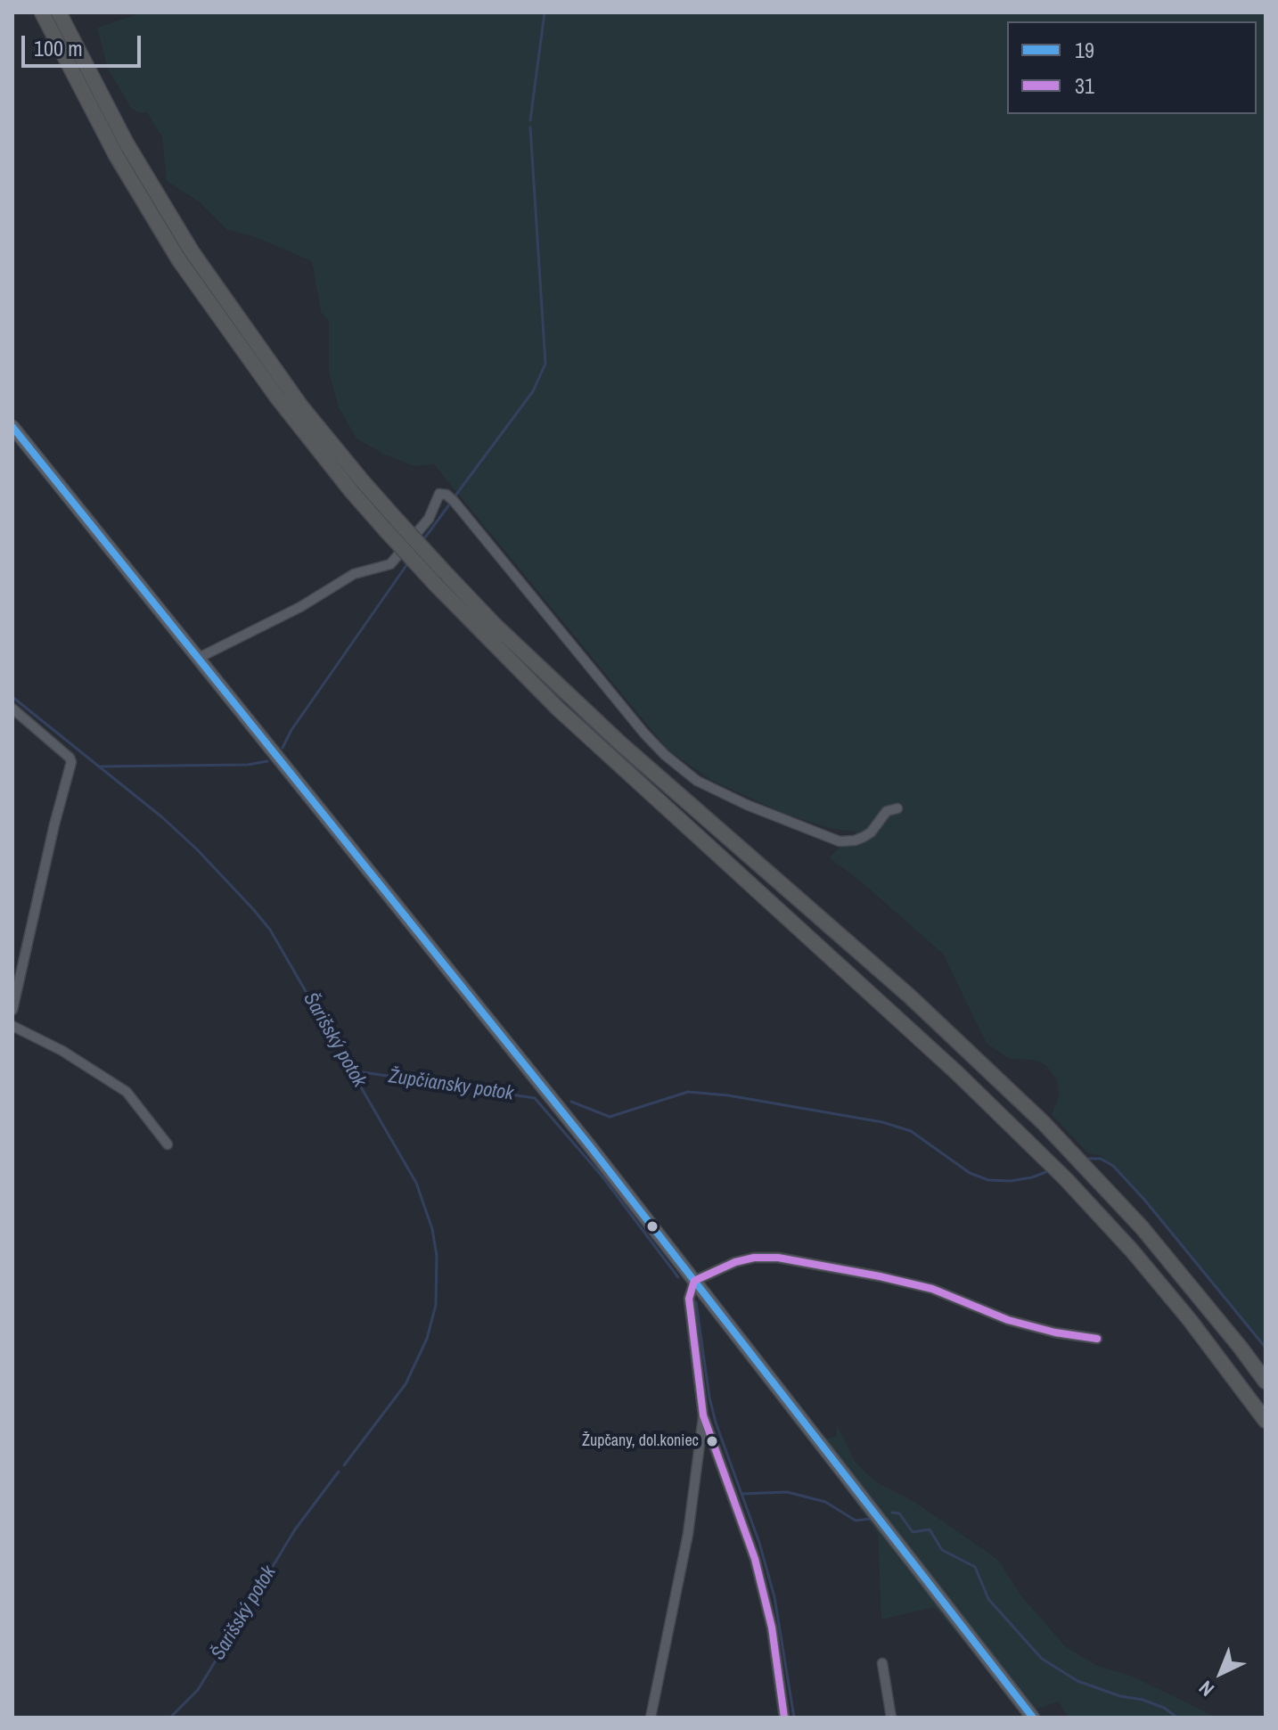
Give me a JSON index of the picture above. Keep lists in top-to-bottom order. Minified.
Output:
{"water":["Šarišský potok","Župčiansky potok"],"places":["Župčany, dol.koniec"],"lines":["transit line 19","transit line 31"],"legend":["19","31"],"scale_bar":"100 m","north":"bottom left"}
